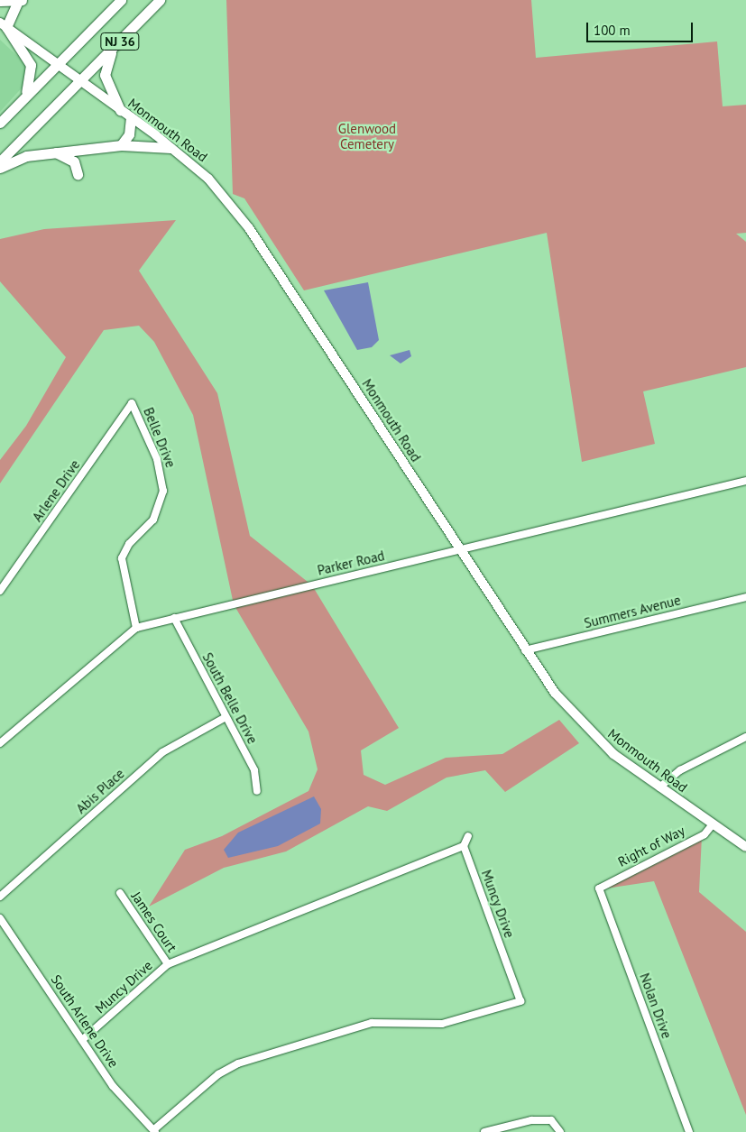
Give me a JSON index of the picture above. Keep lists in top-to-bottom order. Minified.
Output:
{"streets":{"highway":["NJ 36"],"main road":["Monmouth Road"],"street":["Belle Drive","Arlene Drive","Parker Road","Summers Avenue","South Belle Drive","Abis Place","Right of Way","Muncy Drive","James Court","Nolan Drive","South Arlene Drive"]},"crossings":[["NJ 36","Monmouth Road"],["Monmouth Road","Parker Road"],["Monmouth Road","Summers Avenue"],["Monmouth Road","Right of Way"],["Belle Drive","Arlene Drive"],["Belle Drive","Parker Road"],["Parker Road","South Belle Drive"],["South Belle Drive","Abis Place"],["Right of Way","Nolan Drive"],["Muncy Drive","James Court"],["Muncy Drive","South Arlene Drive"]],"parks":["Glenwood Cemetery"],"scale_bar":"100 m"}
